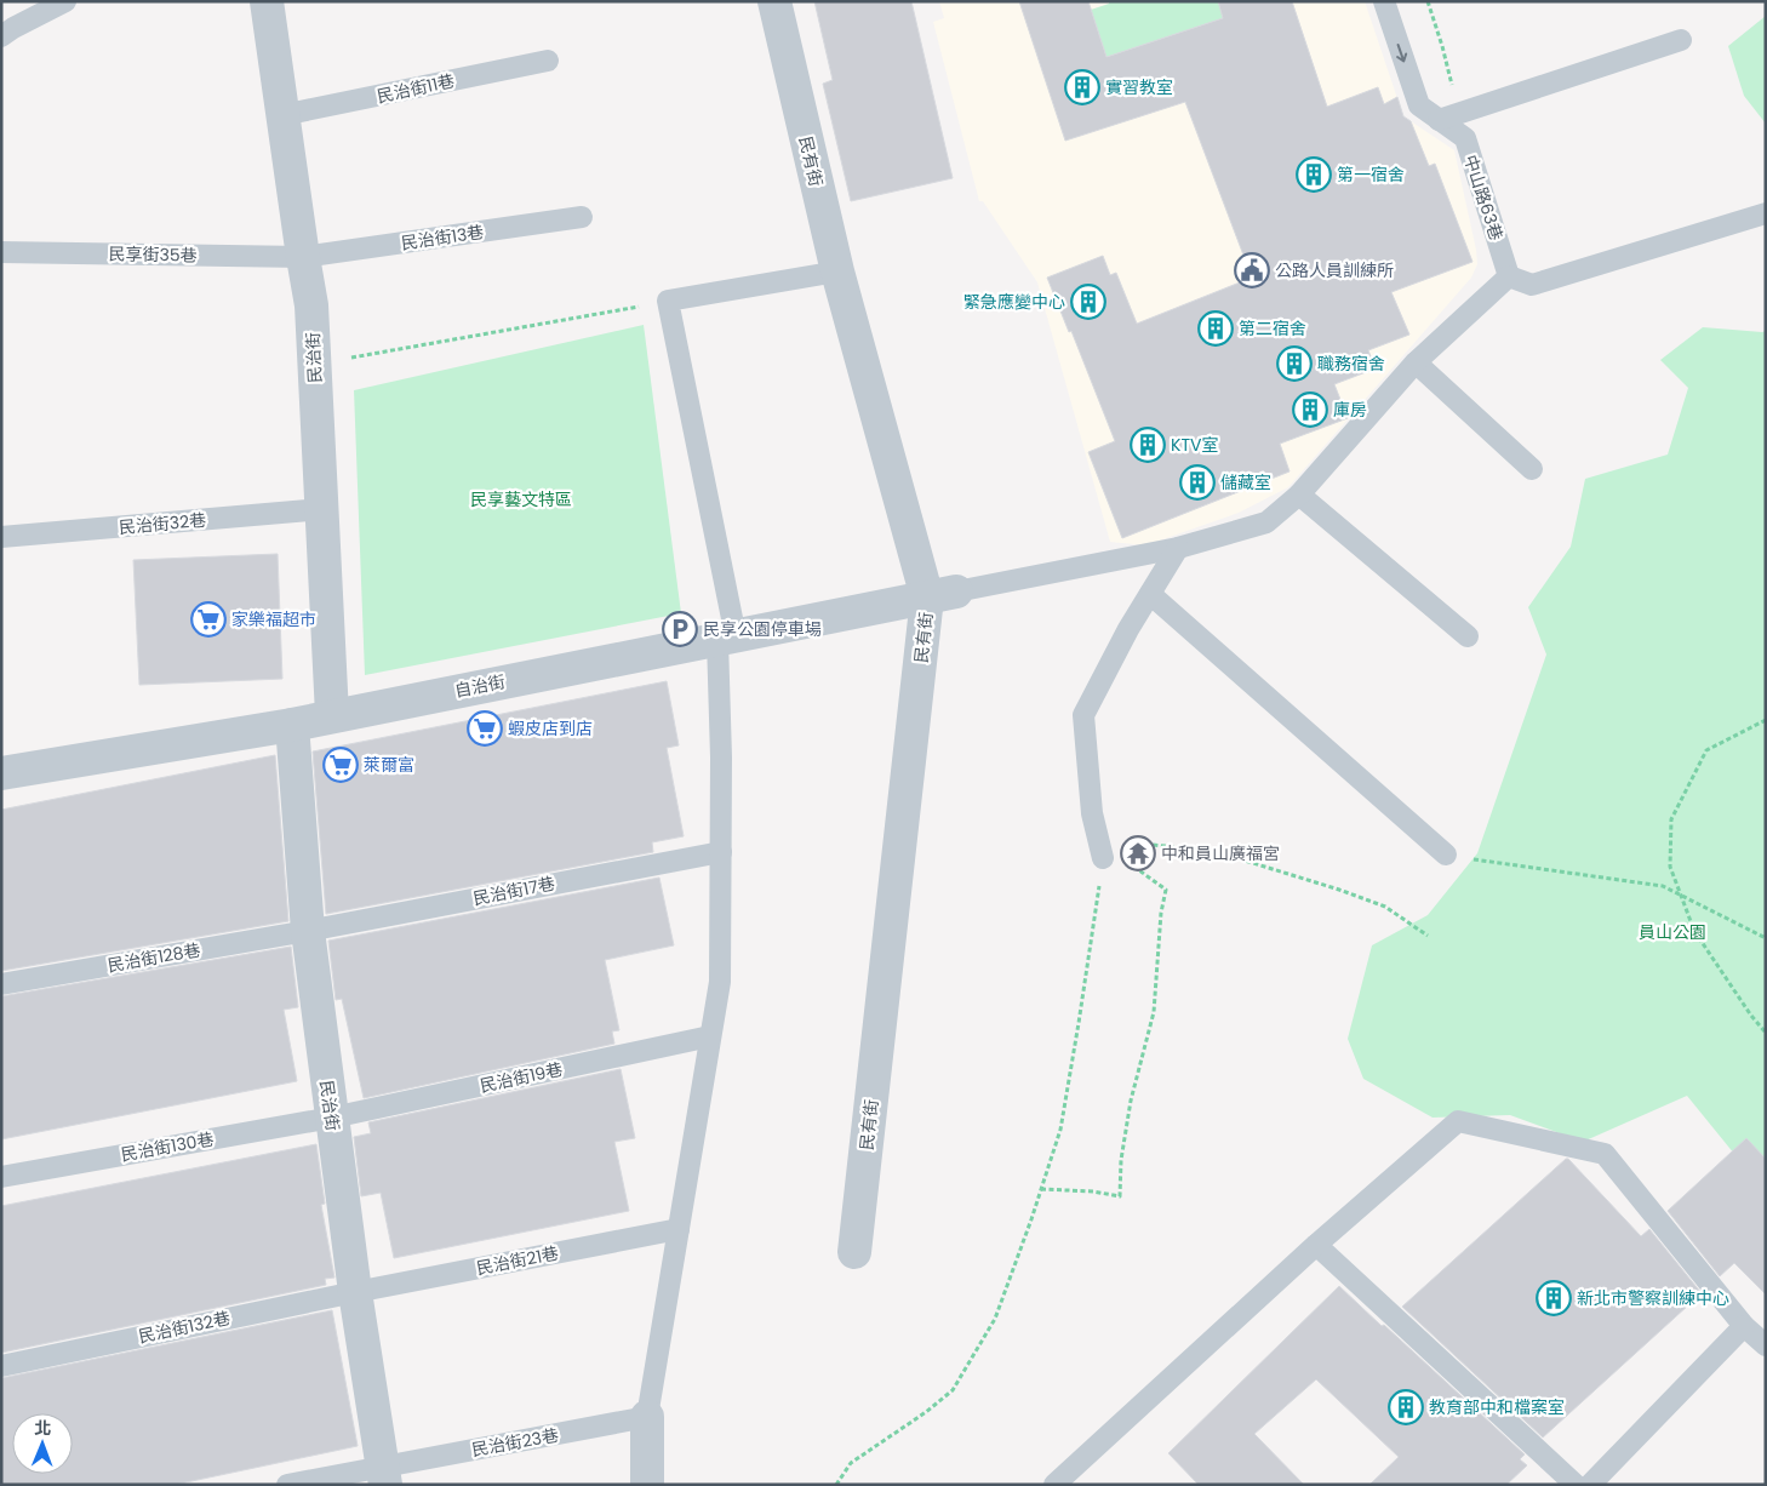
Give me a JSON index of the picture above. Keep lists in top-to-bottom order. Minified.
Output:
{"streets":{"street":["民有街","民治街","自治街"],"lane":["民治街11巷","中山路63巷","民治街13巷","民享街35巷","民治街32巷","民治街17巷","民治街128巷","民治街19巷","民治街130巷","民治街21巷","民治街132巷","民治街23巷"]},"crossings":[["民治街11巷","民治街"],["民有街","自治街"],["民治街13巷","民享街35巷"],["民治街13巷","民治街"],["民享街35巷","民治街"],["民治街","民治街32巷"],["民治街","自治街"],["民治街","民治街17巷"],["民治街","民治街128巷"],["民治街","民治街19巷"],["民治街","民治街130巷"],["民治街","民治街21巷"],["民治街","民治街132巷"],["民治街","民治街23巷"],["民治街17巷","民治街128巷"],["民治街19巷","民治街130巷"],["民治街21巷","民治街132巷"]],"one_way":["中山路63巷"],"parks":["民享藝文特區","員山公園"],"places":{"building":["實習教室","第一宿舍","緊急應變中心","第二宿舍","職務宿舍","庫房","KTV室","儲藏室","新北市警察訓練中心","教育部中和檔案室"],"public building":["公路人員訓練所"],"supermarket":["家樂福超市","蝦皮店到店","萊爾富"],"parking":["民享公園停車場"],"temple":["中和員山廣福宮"]},"north":"top"}
